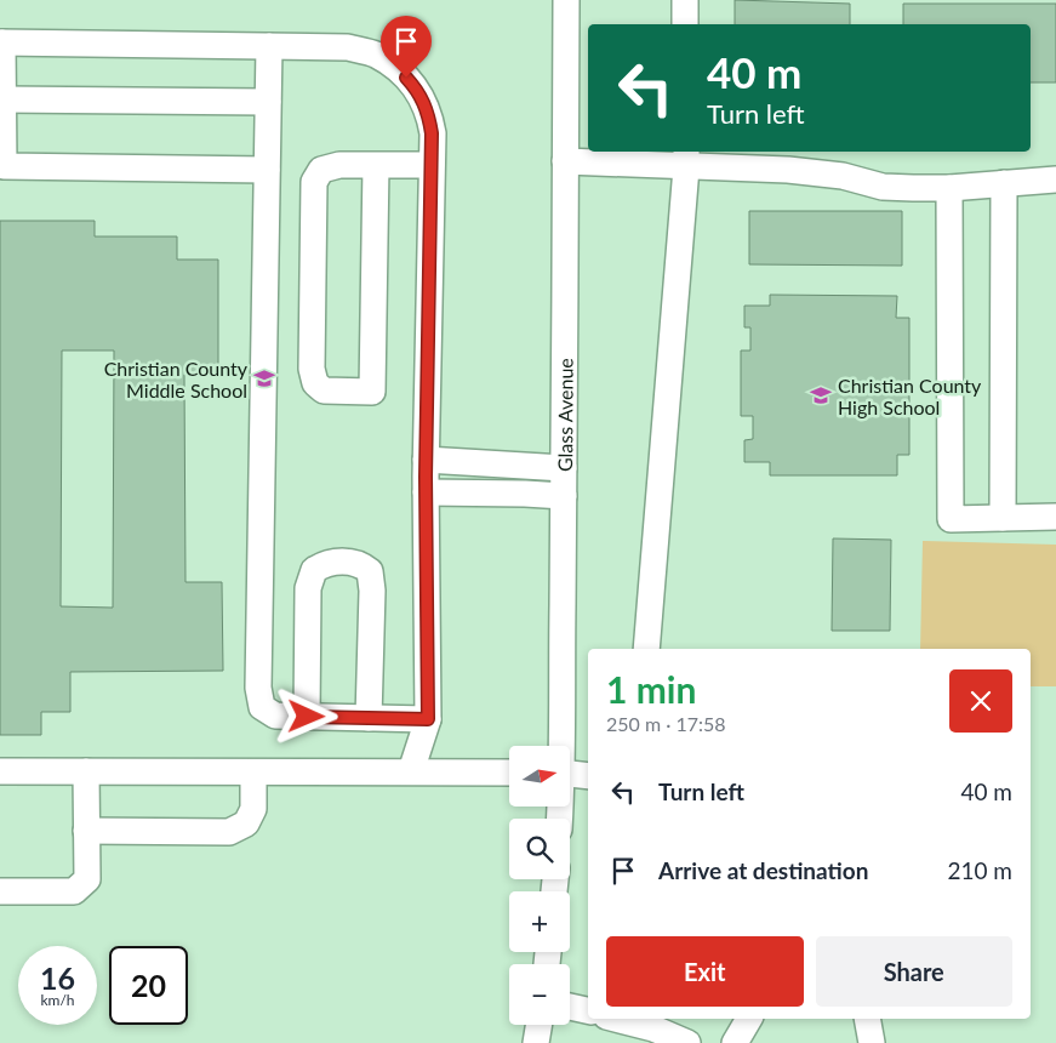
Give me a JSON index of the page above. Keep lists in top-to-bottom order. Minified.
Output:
{"streets":{"street":["Glass Avenue"]},"places":{"school or university":["Christian County Middle School","Christian County High School"]},"north":"right","page":{"turn":["40 m","Turn left"],"heading":["1 min","250 m · 17:58"],"map_buttons":["+","−"],"list":[{"name":"Turn left","value":"40 m"},{"name":"Arrive at destination","value":"210 m"}],"buttons":["Exit","Share"],"speed":"16 km/h","limit":"20"}}
